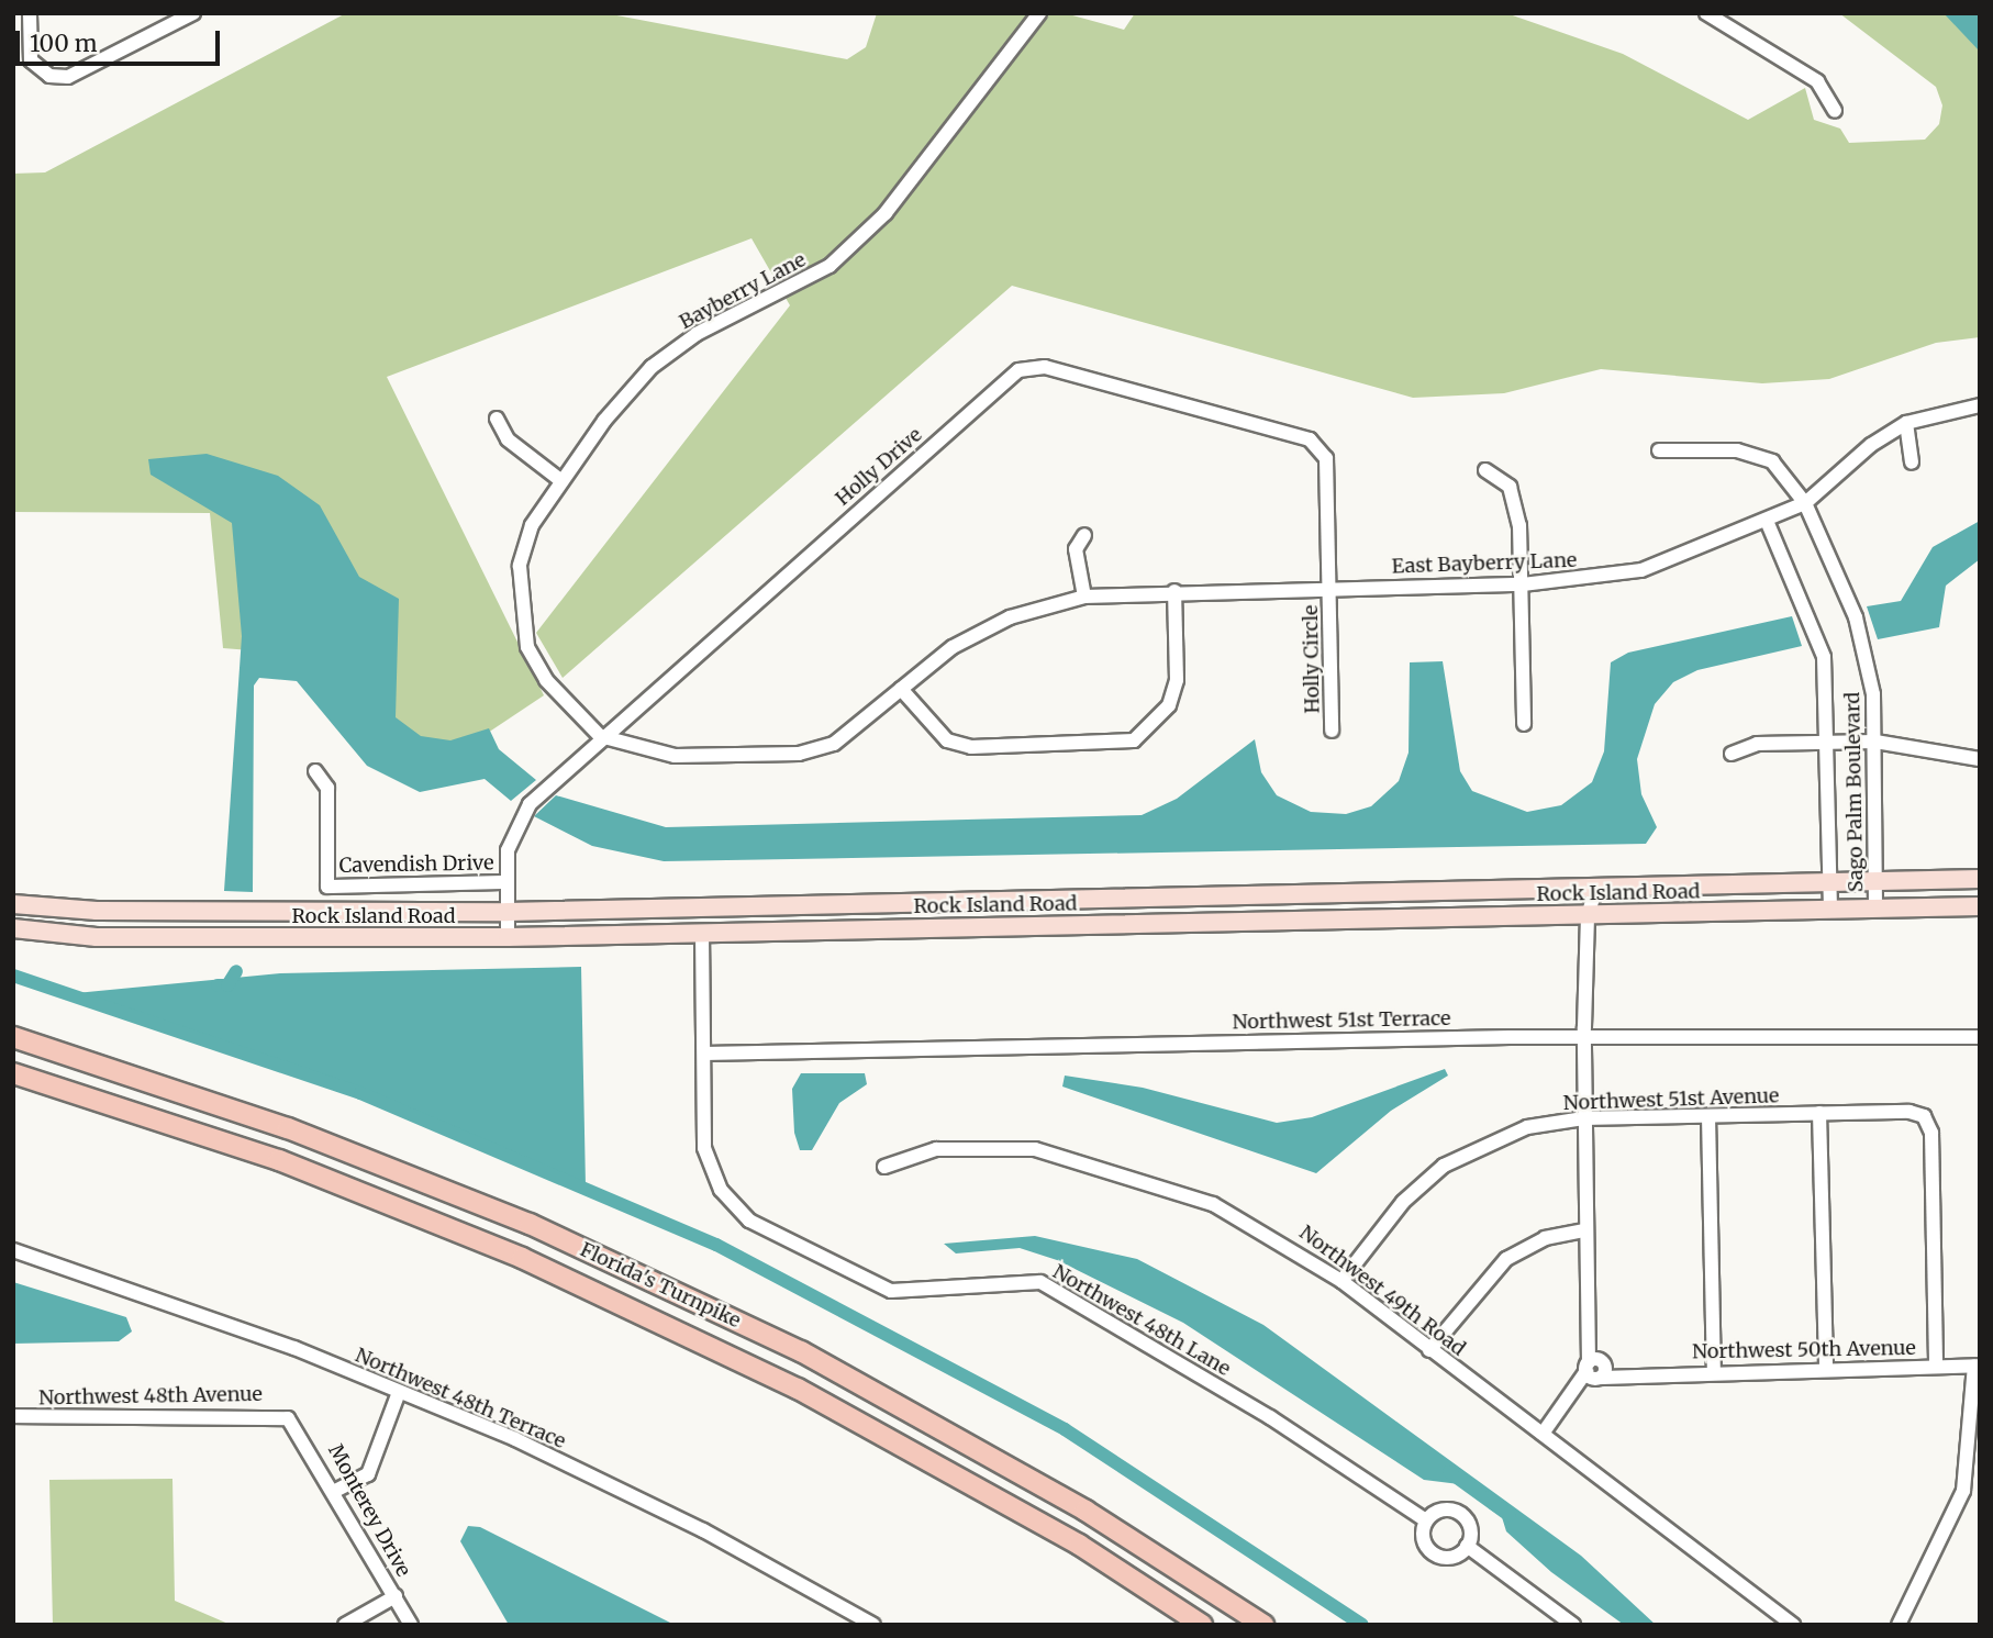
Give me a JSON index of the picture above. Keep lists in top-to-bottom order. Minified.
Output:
{"streets":{"highway":["Florida's Turnpike"],"main road":["Rock Island Road"],"street":["Bayberry Lane","Holly Drive","East Bayberry Lane","Holly Circle","Sago Palm Boulevard","Cavendish Drive","Northwest 51st Terrace","Northwest 51st Avenue","Northwest 49th Road","Northwest 48th Lane","Northwest 50th Avenue","Northwest 48th Avenue","Northwest 48th Terrace","Monterey Drive"]},"crossings":[["Bayberry Lane","Holly Drive"],["Bayberry Lane","East Bayberry Lane"],["Holly Drive","East Bayberry Lane"],["Holly Drive","Holly Circle"],["Holly Drive","Cavendish Drive"],["Holly Drive","Rock Island Road"],["East Bayberry Lane","Holly Circle"],["East Bayberry Lane","Sago Palm Boulevard"],["Sago Palm Boulevard","Rock Island Road"],["Rock Island Road","Northwest 48th Lane"],["Northwest 51st Terrace","Northwest 48th Lane"],["Northwest 51st Avenue","Northwest 49th Road"],["Northwest 51st Avenue","Northwest 50th Avenue"],["Northwest 48th Avenue","Monterey Drive"]],"scale_bar":"100 m"}
